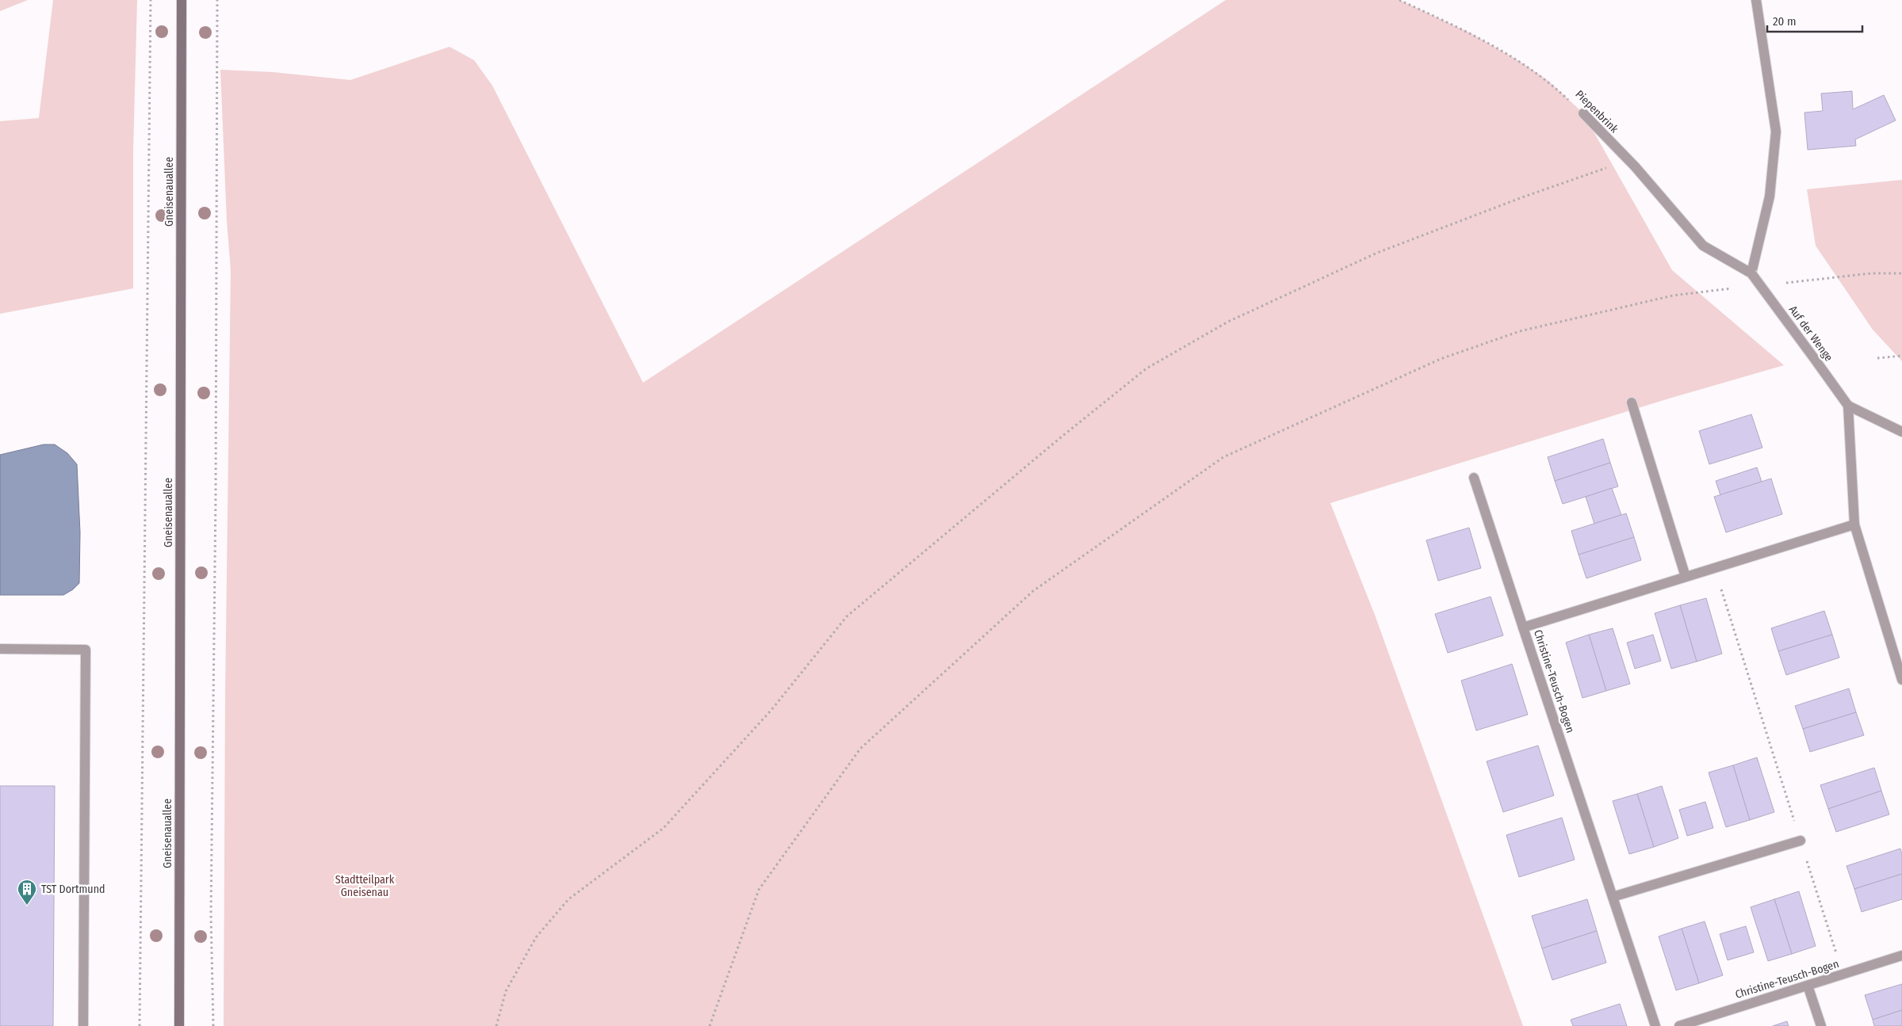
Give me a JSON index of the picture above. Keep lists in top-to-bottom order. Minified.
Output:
{"streets":{"main road":["Gneisenauallee"],"street":["Piepenbrink","Auf der Wenge","Christine-Teusch-Bogen"]},"crossings":[["Piepenbrink","Auf der Wenge"]],"parks":["Stadtteilpark Gneisenau"],"places":{"building":["TST Dortmund"]},"scale_bar":"20 m"}
